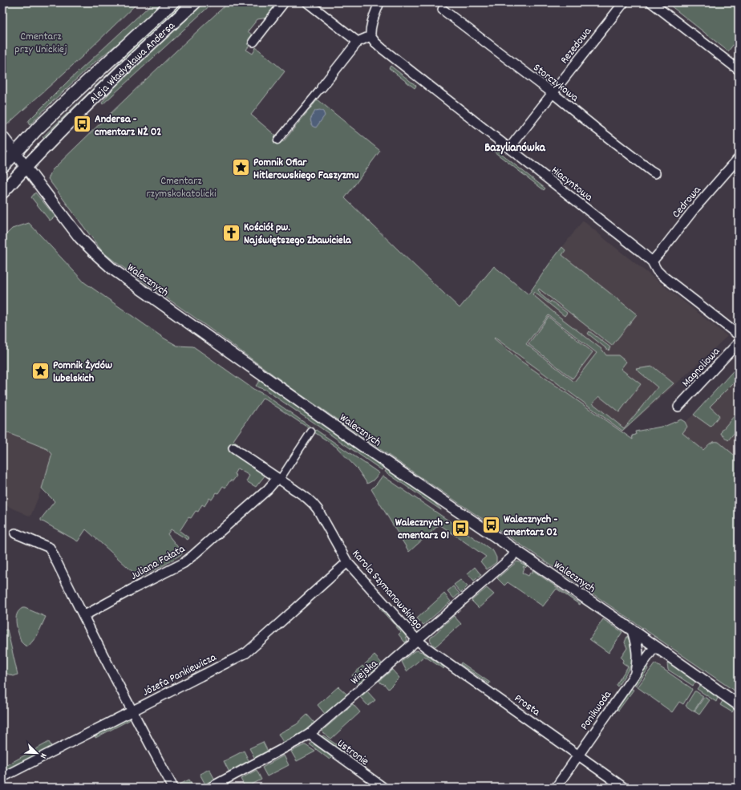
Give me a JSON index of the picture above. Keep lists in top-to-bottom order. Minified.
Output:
{"streets":{"main road":["Aleja Władysława Andersa"],"street":["Rezedowa","Storczykowa","Hiacyntowa","Cedrowa","Walecznych","Magnoliowa","Juliana Fałata","Karola Szymanowskiego","Wiejska","Józefa Pankiewicza","Prosta","Ponikwoda","Ustronie"]},"crossings":[["Rezedowa","Storczykowa"],["Rezedowa","Hiacyntowa"],["Aleja Władysława Andersa","Walecznych"],["Hiacyntowa","Cedrowa"],["Walecznych","Wiejska"],["Walecznych","Ponikwoda"],["Juliana Fałata","Karola Szymanowskiego"],["Karola Szymanowskiego","Wiejska"],["Karola Szymanowskiego","Józefa Pankiewicza"],["Karola Szymanowskiego","Prosta"],["Wiejska","Prosta"],["Wiejska","Ustronie"],["Prosta","Ponikwoda"]],"districts":["Bazylianówka"],"parks":["Cmentarz przy Unickiej","Cmentarz rzymskokatolicki"],"places":{"bus stop":["Andersa - cmentarz NŻ 02","Walecznych - cmentarz 02","Walecznych - cmentarz 01"],"place":["Pomnik Ofiar Hitlerowskiego Faszyzmu","Pomnik Żydów lubelskich"],"church":["Kościół pw. Najświętszego Zbawiciela"]},"north":"bottom right"}
